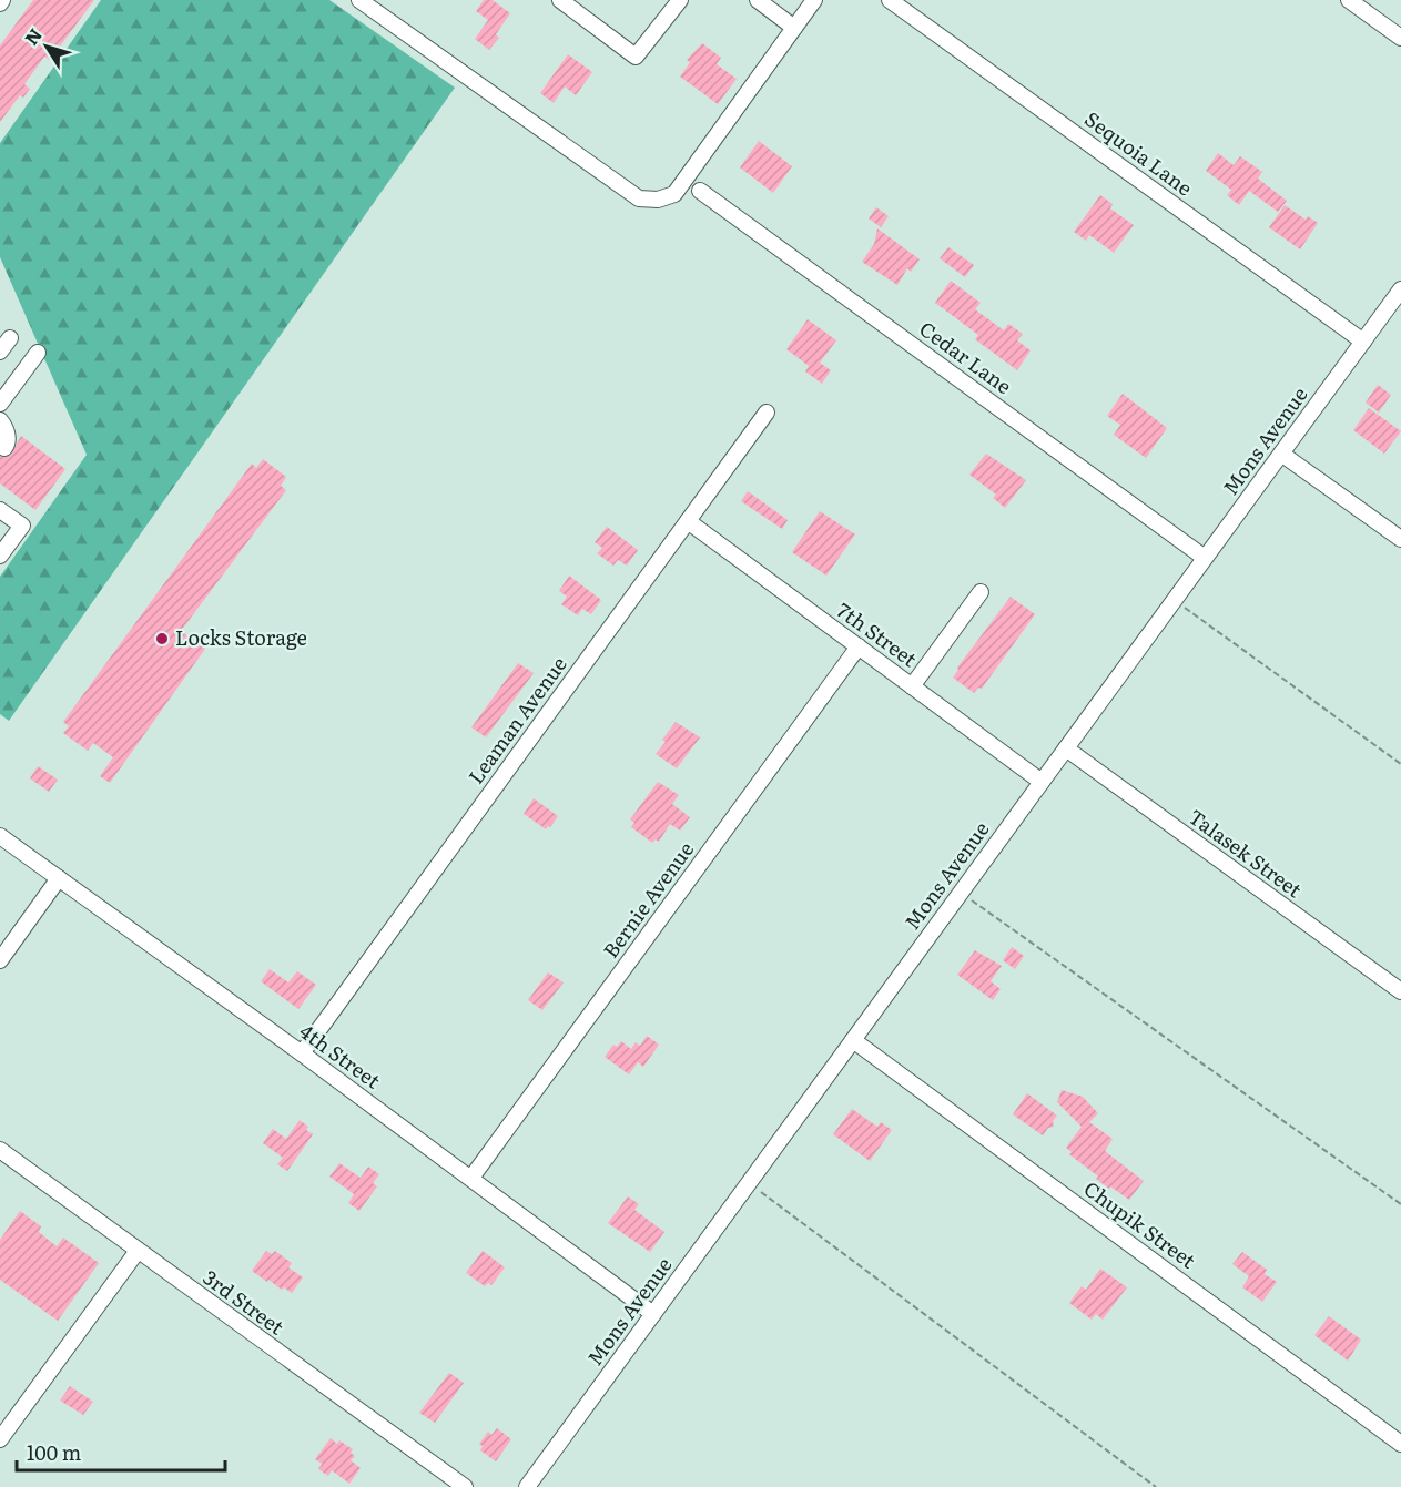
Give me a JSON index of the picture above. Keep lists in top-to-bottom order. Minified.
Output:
{"streets":{"street":["Sequoia Lane","Cedar Lane","Mons Avenue","7th Street","Leaman Avenue","Talasek Street","Bernie Avenue","4th Street","Chupik Street","3rd Street"]},"crossings":[["Sequoia Lane","Mons Avenue"],["Cedar Lane","Mons Avenue"],["Mons Avenue","7th Street"],["Mons Avenue","Talasek Street"],["Mons Avenue","4th Street"],["Mons Avenue","Chupik Street"],["7th Street","Leaman Avenue"],["7th Street","Bernie Avenue"],["Leaman Avenue","4th Street"],["Bernie Avenue","4th Street"]],"places":["Locks Storage"],"scale_bar":"100 m","north":"top left"}
